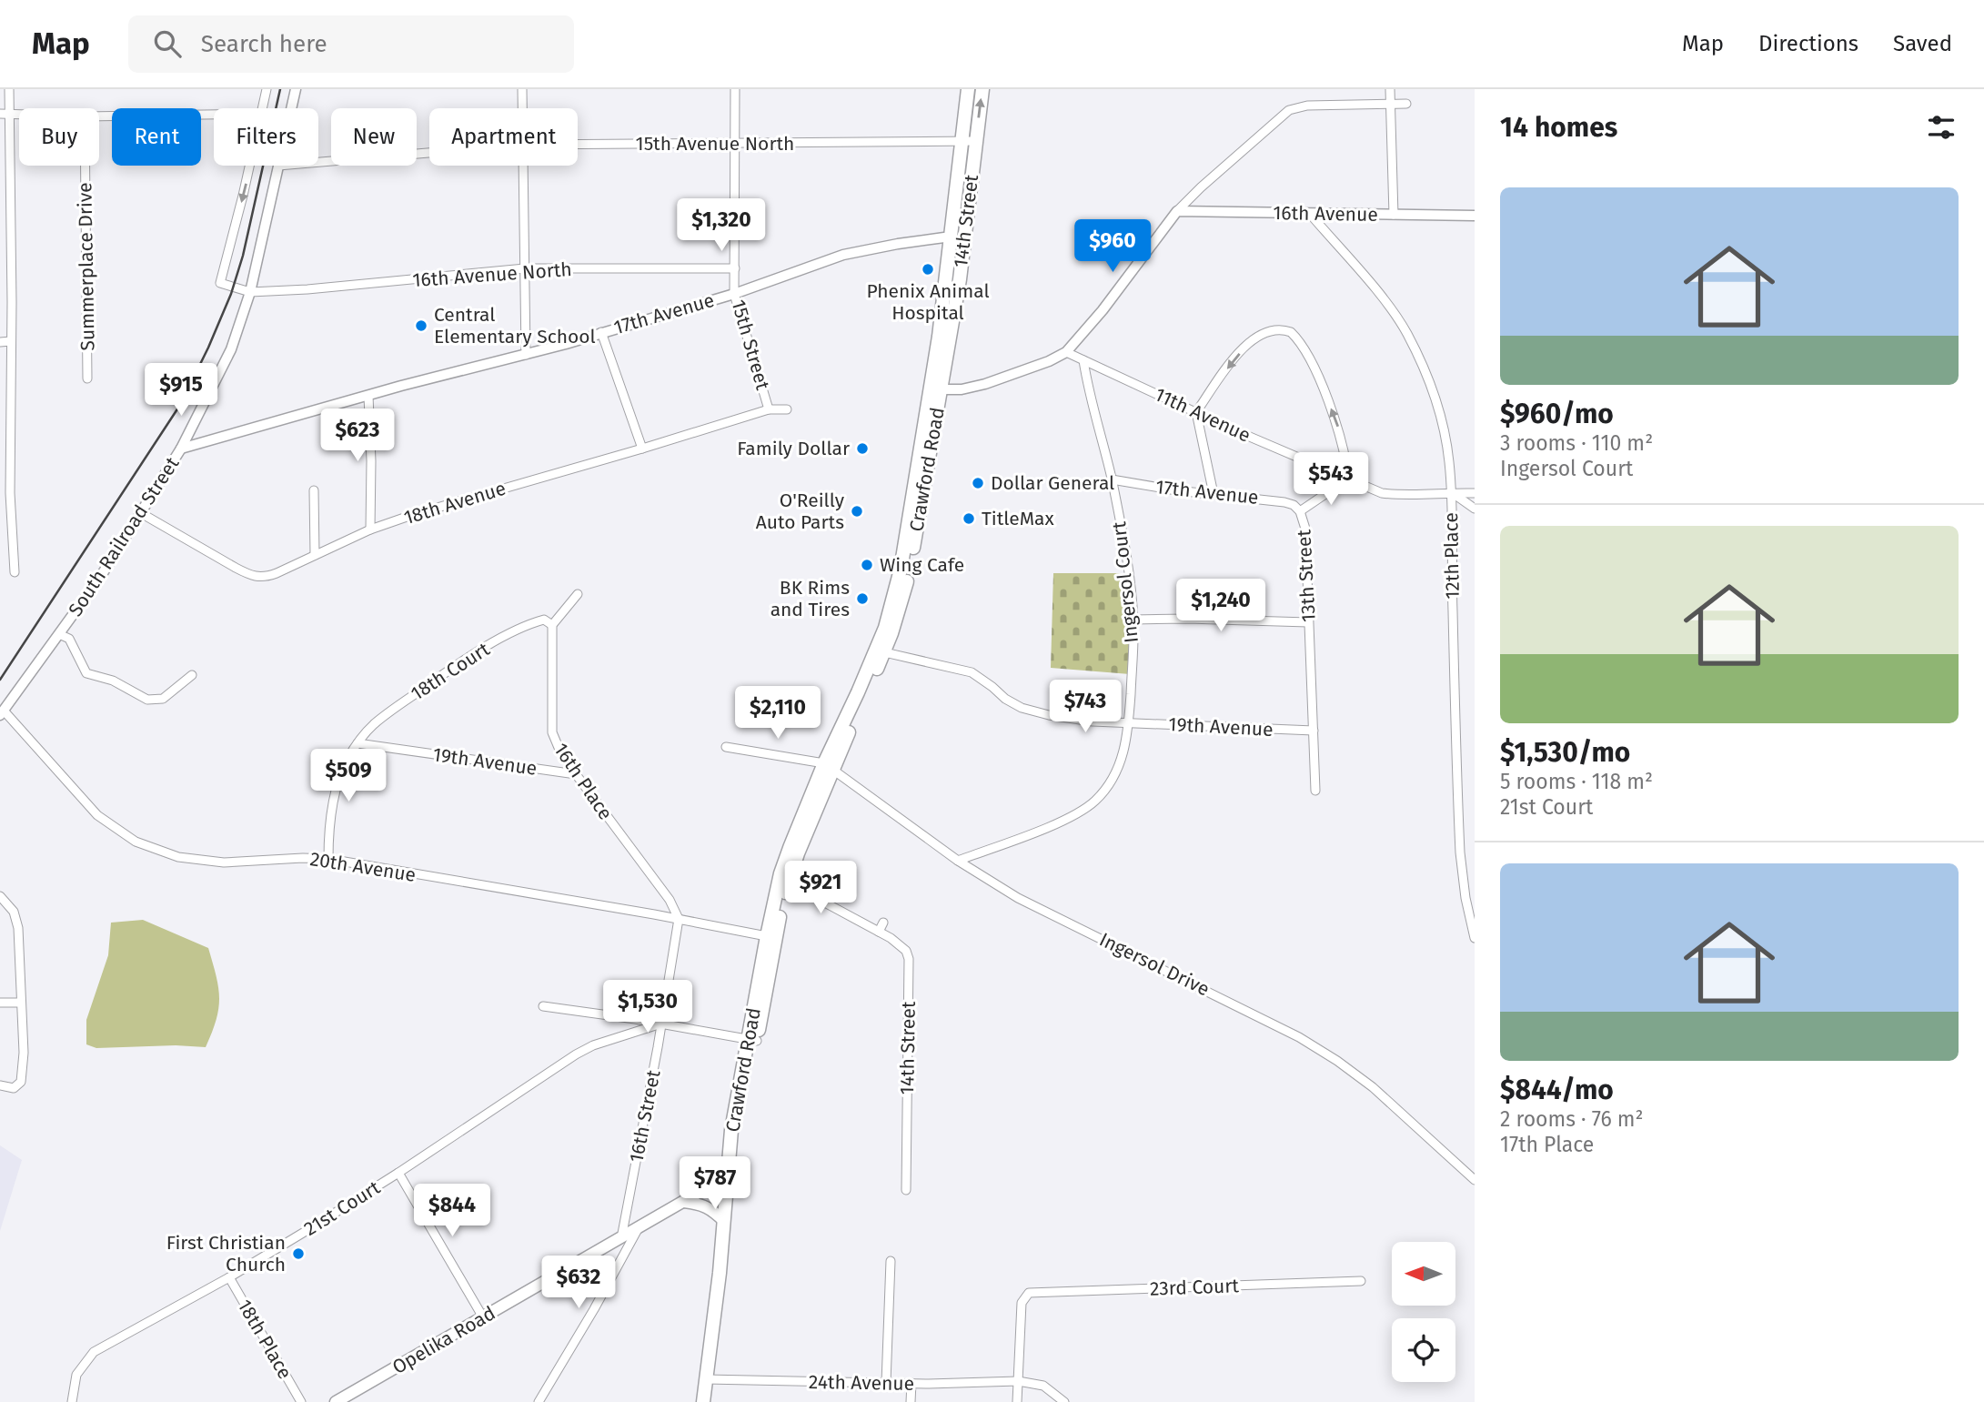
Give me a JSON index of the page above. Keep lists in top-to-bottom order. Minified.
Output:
{"streets":{"main road":["14th Street","Crawford Road","Opelika Road"],"street":["15th Avenue North","16th Avenue","Summerplace Drive","16th Avenue North","17th Avenue","15th Street","11th Avenue","18th Avenue","South Railroad Street","12th Place","13th Street","Ingersol Court","18th Court","19th Avenue","16th Place","20th Avenue","Ingersol Drive","16th Street","21st Court","23rd Court","18th Place","24th Avenue"]},"crossings":[["15th Avenue North","14th Street"],["15th Avenue North","15th Street"],["16th Avenue","12th Place"],["14th Street","17th Avenue"],["14th Street","Crawford Road"],["16th Avenue North","15th Street"],["16th Avenue North","South Railroad Street"],["17th Avenue","15th Street"],["17th Avenue","South Railroad Street"],["17th Avenue","13th Street"],["17th Avenue","Ingersol Court"],["15th Street","18th Avenue"],["11th Avenue","12th Place"],["11th Avenue","13th Street"],["11th Avenue","Ingersol Court"],["Crawford Road","19th Avenue"],["Crawford Road","20th Avenue"],["Crawford Road","Ingersol Drive"],["Crawford Road","Opelika Road"],["18th Avenue","South Railroad Street"],["South Railroad Street","20th Avenue"],["13th Street","19th Avenue"],["Ingersol Court","19th Avenue"],["Ingersol Court","Ingersol Drive"],["18th Court","19th Avenue"],["18th Court","16th Place"],["18th Court","20th Avenue"],["19th Avenue","16th Place"],["16th Place","20th Avenue"],["16th Place","16th Street"],["20th Avenue","16th Street"],["16th Street","21st Court"],["16th Street","Opelika Road"],["21st Court","18th Place"],["23rd Court","24th Avenue"]],"places":["Phenix Animal Hospital","Central Elementary School","Family Dollar","Dollar General","O'Reilly Auto Parts","TitleMax","Wing Cafe","BK Rims and Tires","First Christian Church"],"north":"left","page":{"header":"Map","search":"Search here","nav":["Map","Directions","Saved"],"heading":"14 homes","chip":["Buy","Rent","Filters","New","Apartment"],"list":[{"name":"$960/mo","note":"3 rooms · 110 m² · Ingersol Court"},{"name":"$1,530/mo","note":"5 rooms · 118 m² · 21st Court"},{"name":"$844/mo","note":"2 rooms · 76 m² · 17th Place"}],"price":["$1,320","$960","$915","$623","$543","$1,240","$743","$2,110","$509","$921","$1,530","$787","$844","$632"]}}
